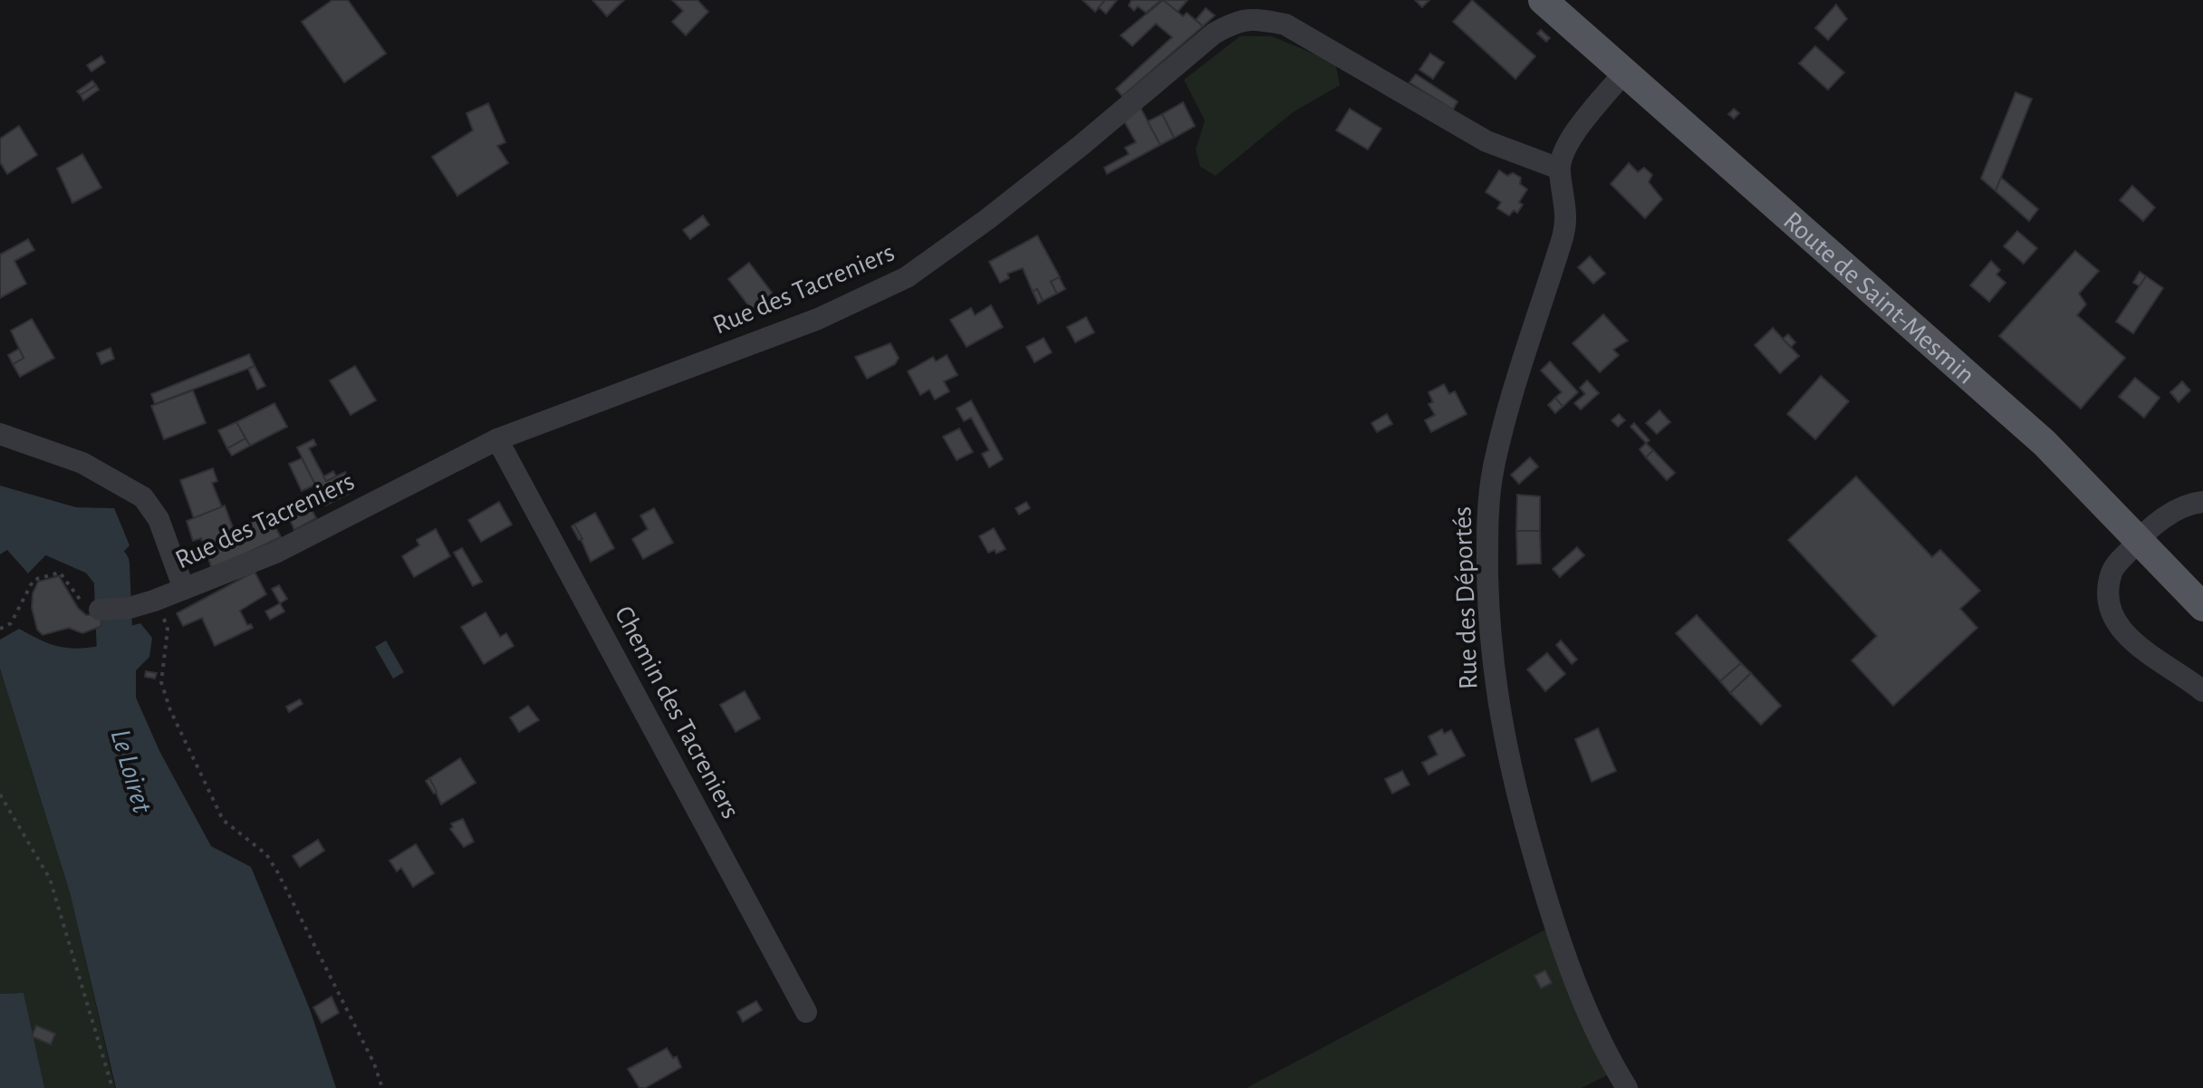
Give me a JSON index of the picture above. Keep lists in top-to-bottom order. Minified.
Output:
{"streets":{"main road":["Route de Saint-Mesmin"],"street":["Rue des Tacreniers","Rue des Déportés","Chemin des Tacreniers"]},"crossings":[["Rue des Tacreniers","Rue des Déportés"],["Rue des Tacreniers","Chemin des Tacreniers"]],"water":["Le Loiret"]}
